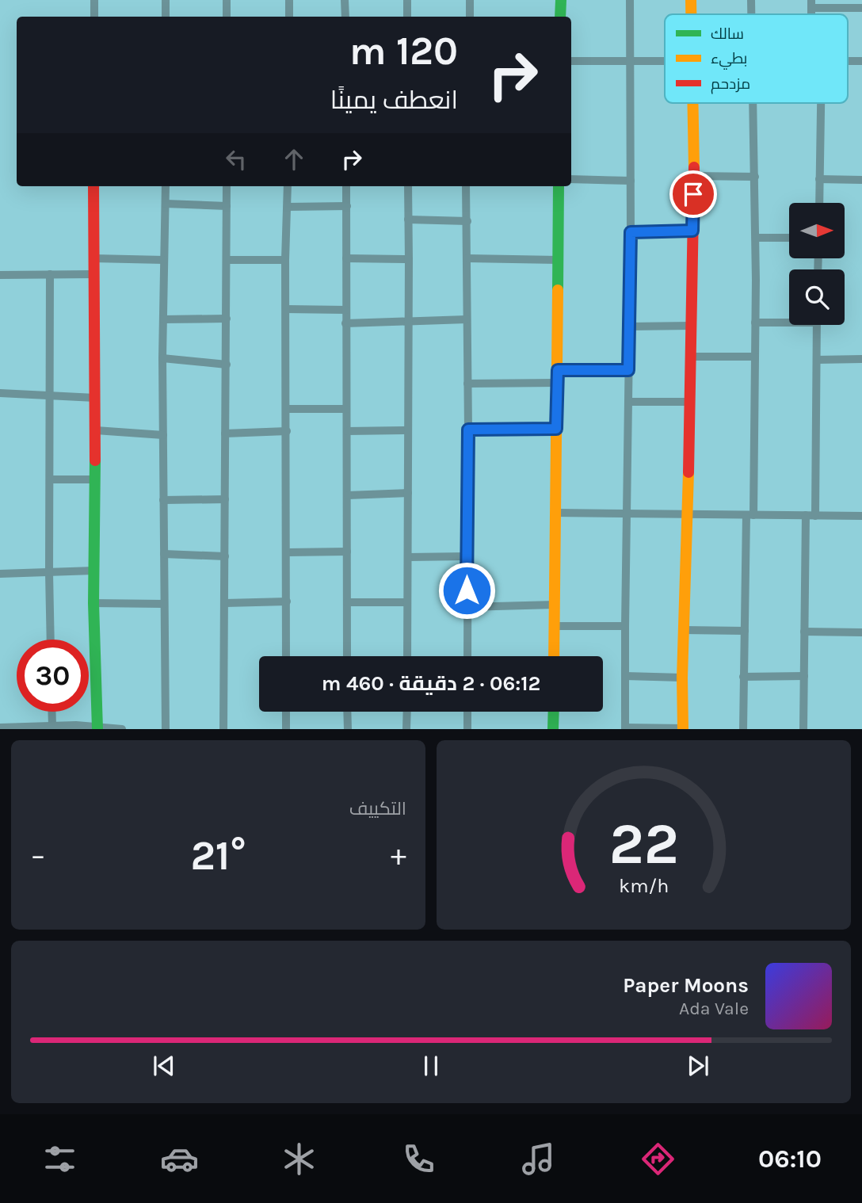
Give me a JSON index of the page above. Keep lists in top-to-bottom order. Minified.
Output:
{"legend":["سالك","بطيء","مزدحم"],"north":"right","page":{"turn":["120 m","انعطف يمينًا"],"limit":"30","trip":"06:12 · 2 دقيقة · 460 m","tile":"التكييف","heat":["−","21°","+"],"song":["Paper Moons","Ada Vale"],"tabs":"06:10","gauge":["22","km/h"]}}
